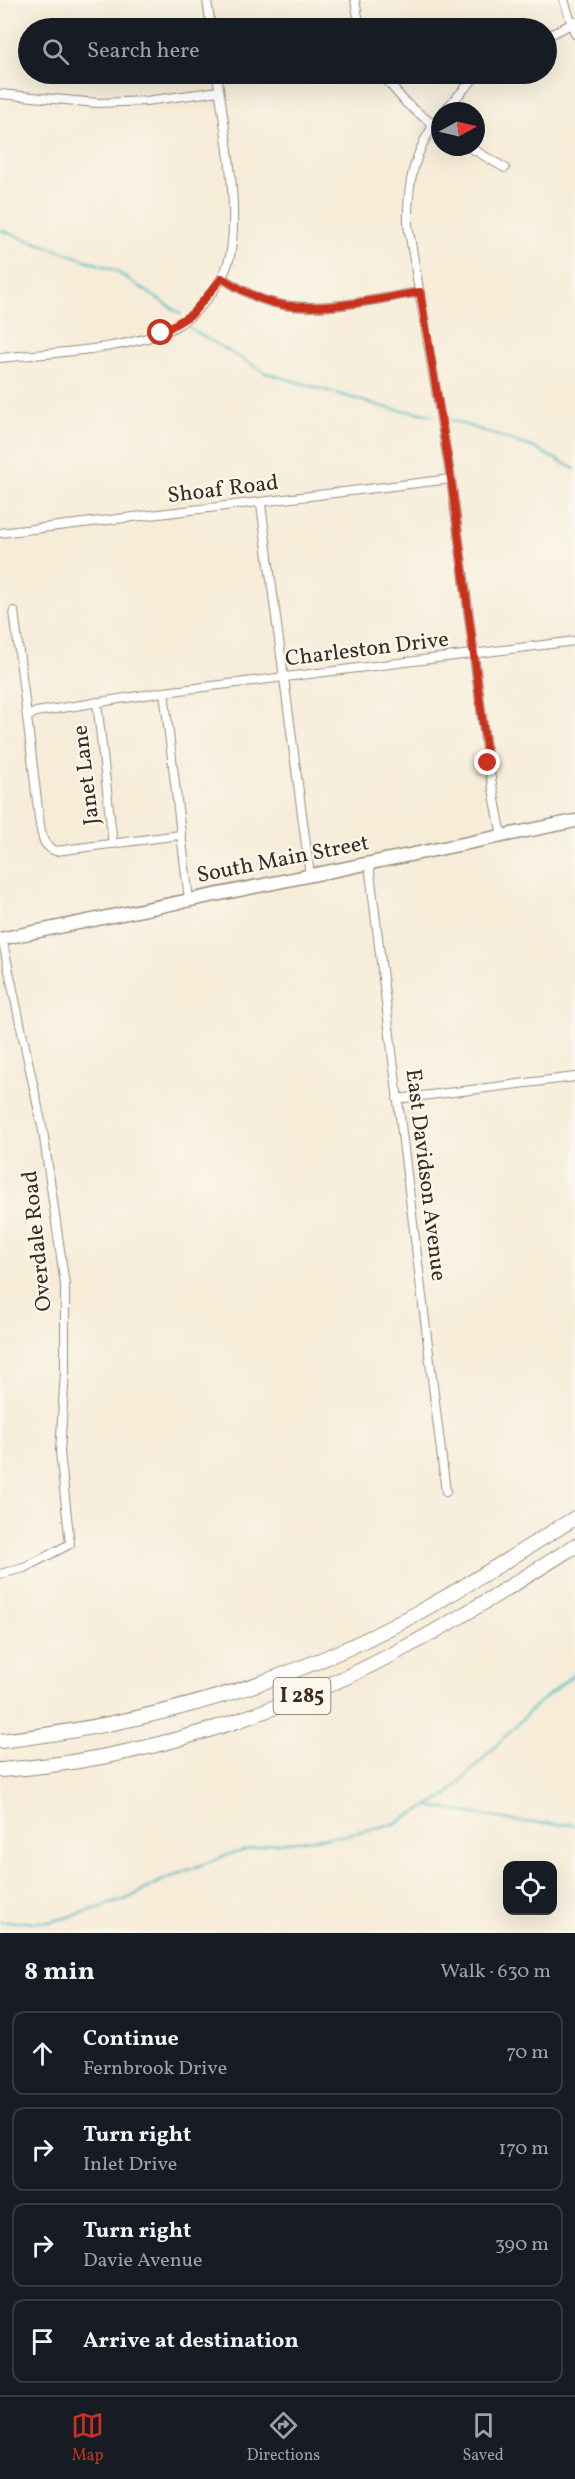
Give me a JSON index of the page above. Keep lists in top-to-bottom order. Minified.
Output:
{"streets":{"highway":["I 285"],"main road":["South Main Street"],"street":["Shoaf Road","Charleston Drive","Janet Lane","East Davidson Avenue","Overdale Road"]},"crossings":[["Charleston Drive","Janet Lane"],["South Main Street","East Davidson Avenue"],["South Main Street","Overdale Road"]],"north":"right","page":{"search":"Search here","heading":["8 min","Walk · 630 m"],"list":[["Continue","Fernbrook Drive","70 m"],["Turn right","Inlet Drive","170 m"],["Turn right","Davie Avenue","390 m"],"Arrive at destination"],"nav":["Map","Directions","Saved"]}}
